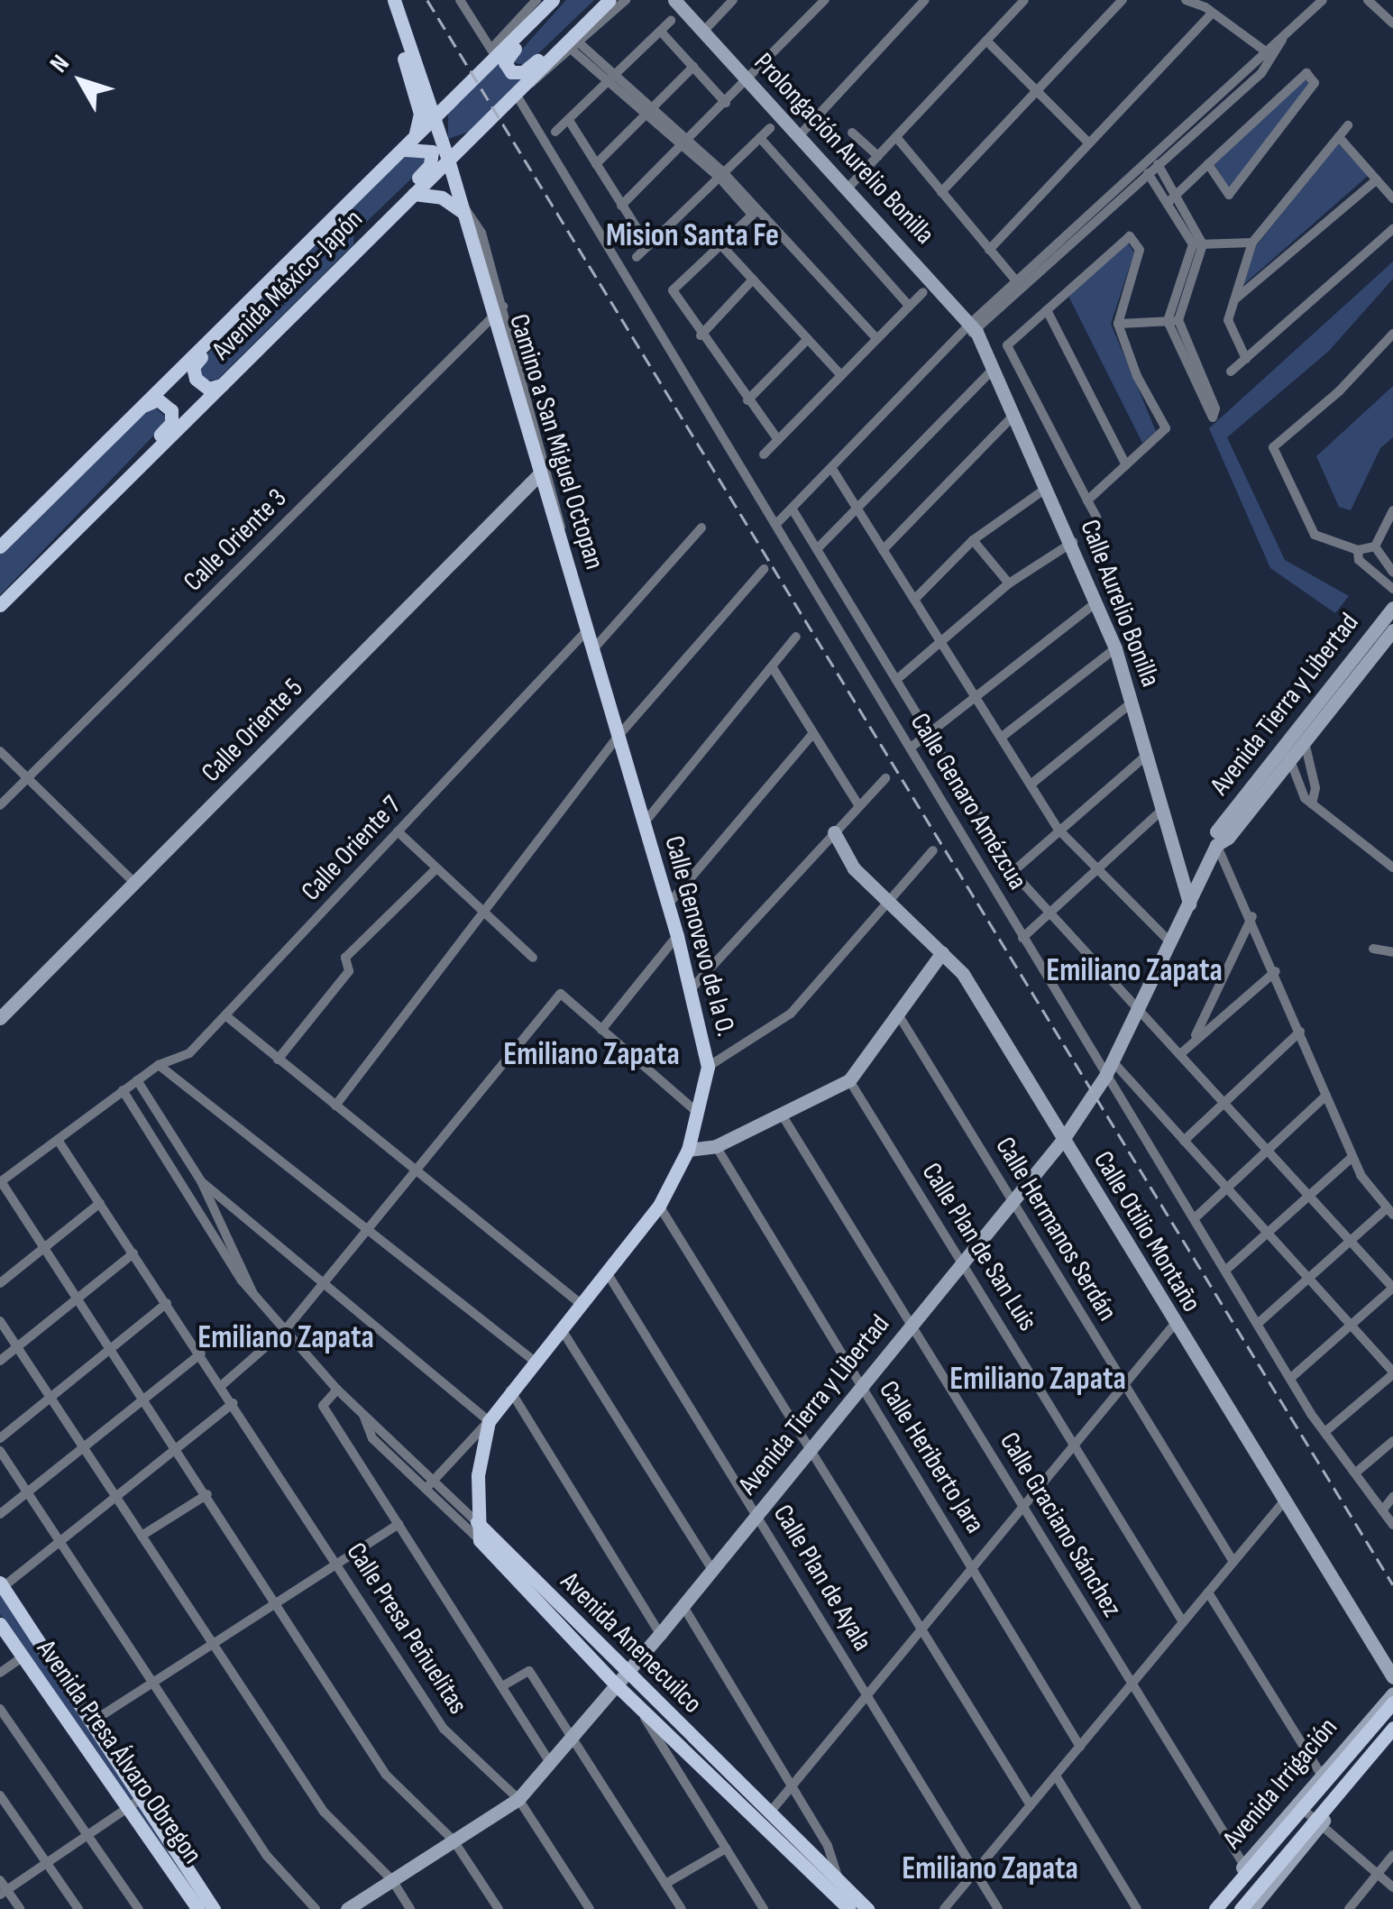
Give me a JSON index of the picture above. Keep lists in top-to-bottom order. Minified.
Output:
{"streets":{"main road":["Avenida México-Japón","Camino a San Miguel Octopan","Calle Genovevo de la O.","Avenida Anenecuilco","Avenida Presa Álvaro Obregon","Avenida Irrigación"],"street":["Prolongación Aurelio Bonilla","Calle Oriente 3","Calle Aurelio Bonilla","Avenida Tierra y Libertad","Calle Oriente 5","Calle Genaro Amézcua","Calle Oriente 7","Calle Hermanos Serdán","Calle Otilio Montaño","Calle Plan de San Luis","Calle Heriberto Jara","Calle Graciano Sánchez","Calle Plan de Ayala","Calle Presa Peñuelitas"]},"crossings":[["Prolongación Aurelio Bonilla","Calle Aurelio Bonilla"],["Avenida México-Japón","Camino a San Miguel Octopan"],["Avenida México-Japón","Calle Genaro Amézcua"],["Camino a San Miguel Octopan","Calle Oriente 3"],["Camino a San Miguel Octopan","Calle Oriente 5"],["Camino a San Miguel Octopan","Calle Oriente 7"],["Camino a San Miguel Octopan","Calle Genovevo de la O."],["Calle Aurelio Bonilla","Avenida Tierra y Libertad"],["Avenida Tierra y Libertad","Calle Genaro Amézcua"],["Avenida Tierra y Libertad","Calle Hermanos Serdán"],["Avenida Tierra y Libertad","Calle Otilio Montaño"],["Avenida Tierra y Libertad","Calle Plan de San Luis"],["Avenida Tierra y Libertad","Calle Heriberto Jara"],["Avenida Tierra y Libertad","Calle Graciano Sánchez"],["Avenida Tierra y Libertad","Calle Plan de Ayala"],["Avenida Tierra y Libertad","Calle Presa Peñuelitas"],["Avenida Tierra y Libertad","Avenida Anenecuilco"],["Calle Oriente 7","Calle Presa Peñuelitas"],["Calle Oriente 7","Avenida Anenecuilco"],["Calle Genovevo de la O.","Calle Plan de Ayala"],["Calle Genovevo de la O.","Avenida Anenecuilco"],["Calle Graciano Sánchez","Avenida Irrigación"]],"districts":["Mision Santa Fe","Emiliano Zapata","Emiliano Zapata","Emiliano Zapata","Emiliano Zapata","Emiliano Zapata"],"north":"top left"}
